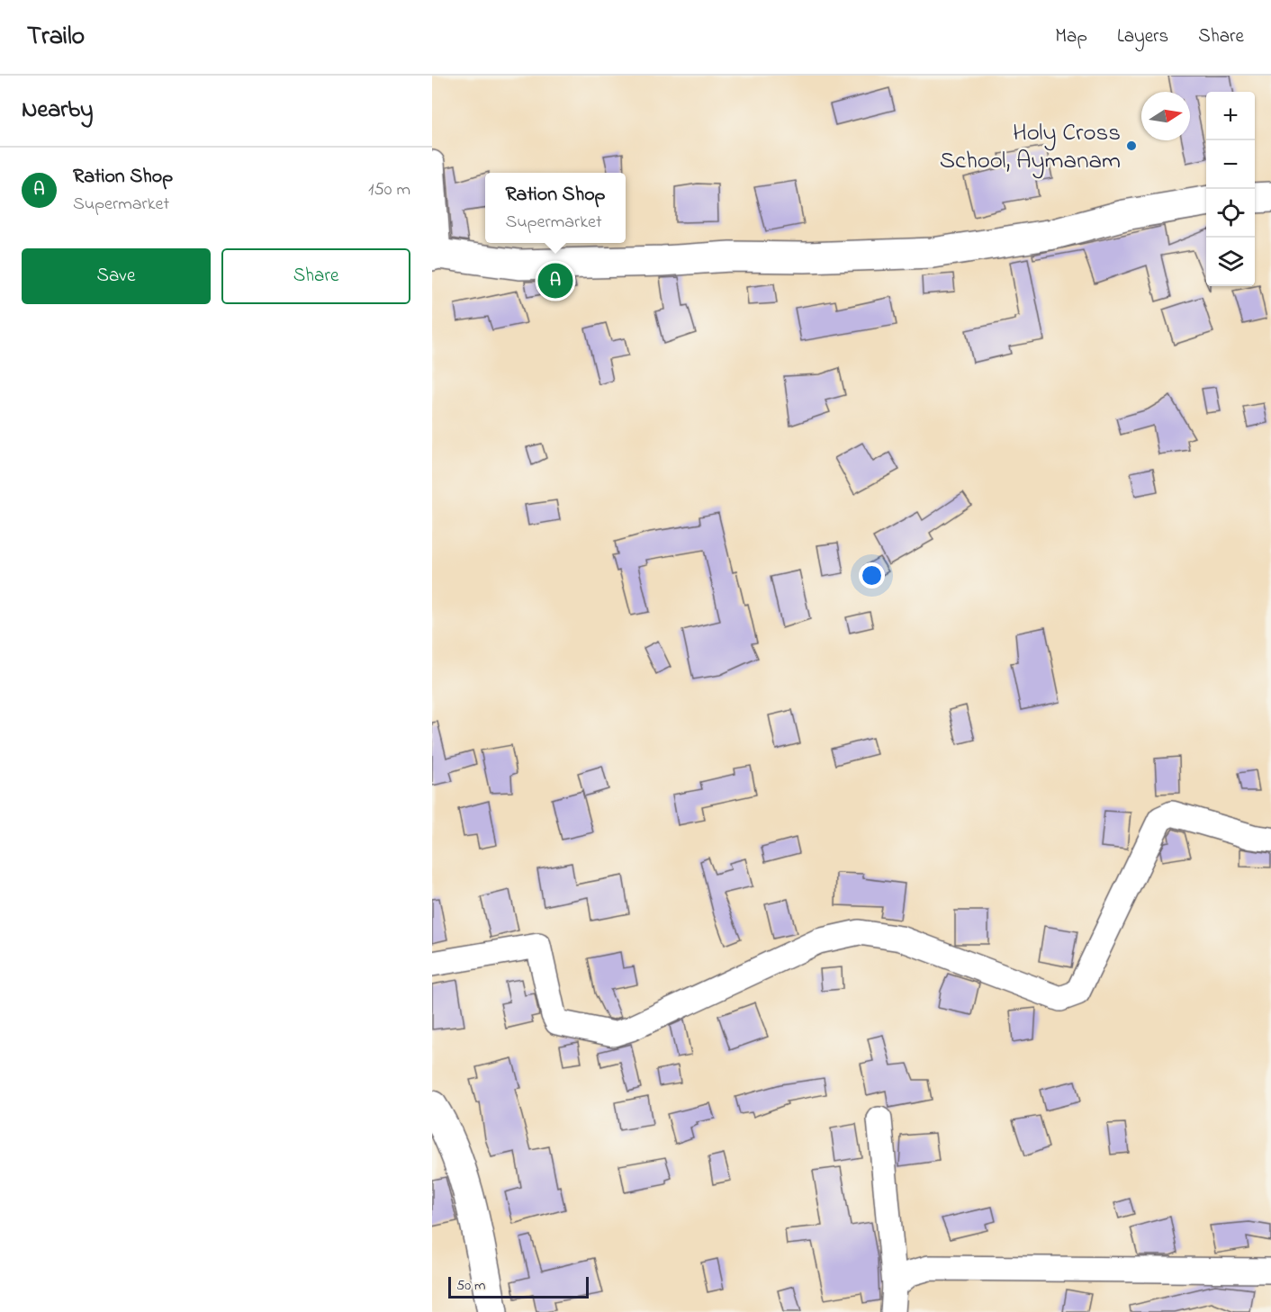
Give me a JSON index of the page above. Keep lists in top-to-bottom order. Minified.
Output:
{"places":["Holy Cross School, Aymanam"],"scale_bar":"50 m","north":"right","page":{"header":"Trailo","nav":["Map","Layers","Share"],"heading":"Nearby","map_buttons":["+","−"],"list":[{"mark":"A","name":"Ration Shop","note":"Supermarket","value":"150 m"}],"popup":["Ration Shop","Supermarket"],"buttons":["Save","Share"],"pins":"A","scale":"50 m"}}
